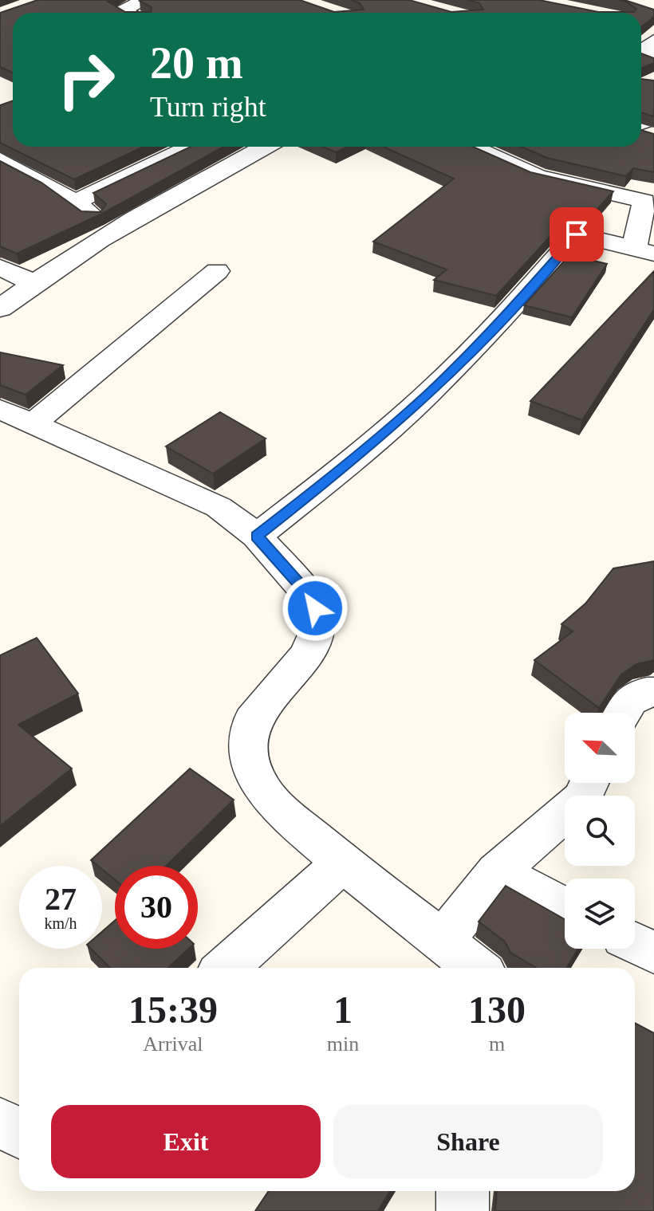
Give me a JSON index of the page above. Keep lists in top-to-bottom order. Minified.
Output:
{"north":"top left","page":{"turn":["20 m","Turn right"],"speed":"27 km/h","limit":"30","eta":["15:39","Arrival","1","min","130","m"],"buttons":["Exit","Share"]}}
